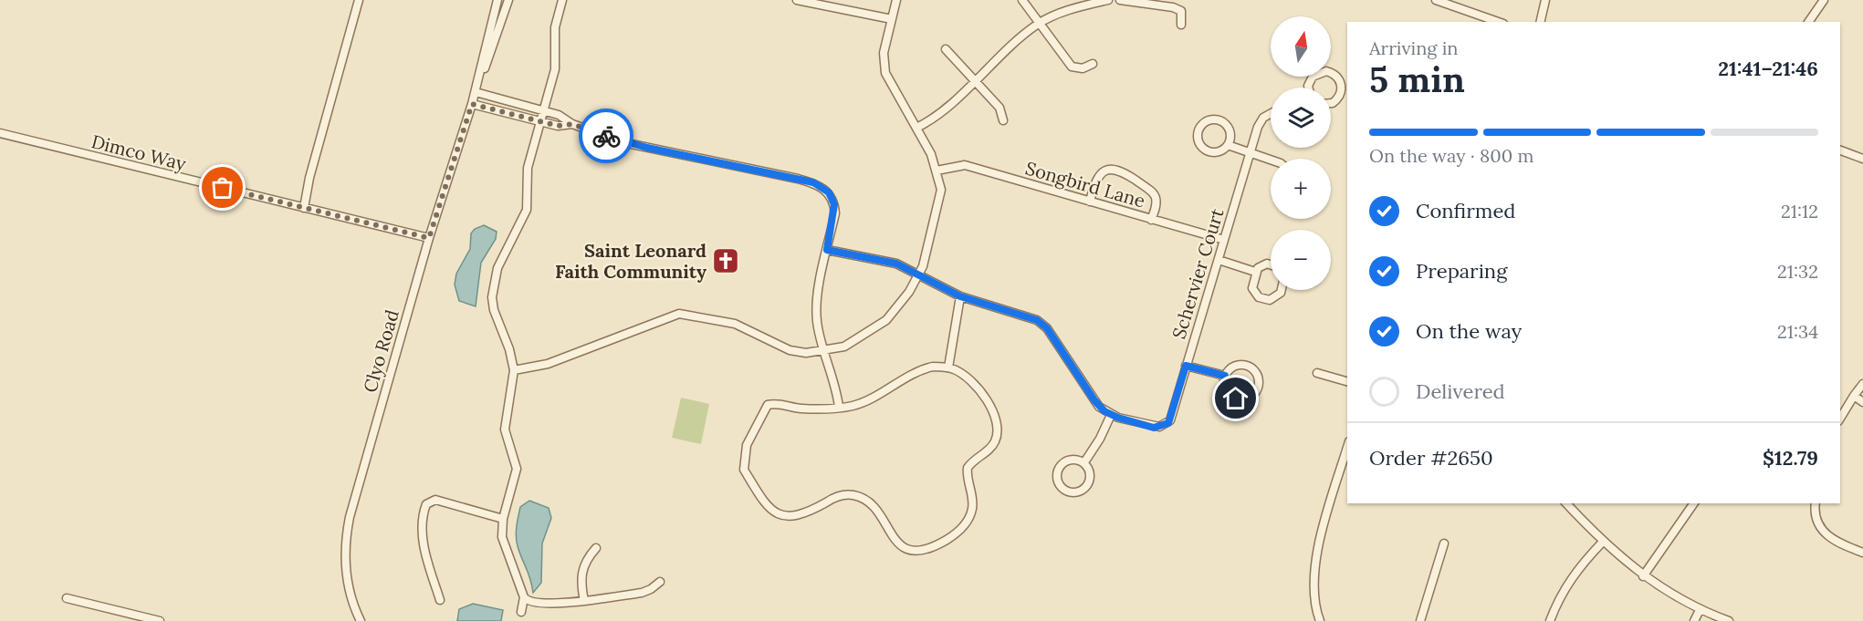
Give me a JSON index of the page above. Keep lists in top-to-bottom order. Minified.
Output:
{"streets":{"street":["Dimco Way","Songbird Lane","Schervier Court","Clyo Road"]},"crossings":[["Dimco Way","Clyo Road"],["Songbird Lane","Schervier Court"]],"places":{"church":["Saint Leonard Faith Community"]},"north":"top","page":{"map_buttons":["+","−"],"heading":["5 min","Arriving in","21:41–21:46"],"panel":["Order #2650","$12.79"],"bar":"On the way · 800 m","list":[["Confirmed","21:12"],["Preparing","21:32"],["On the way","21:34"],"Delivered"]}}
